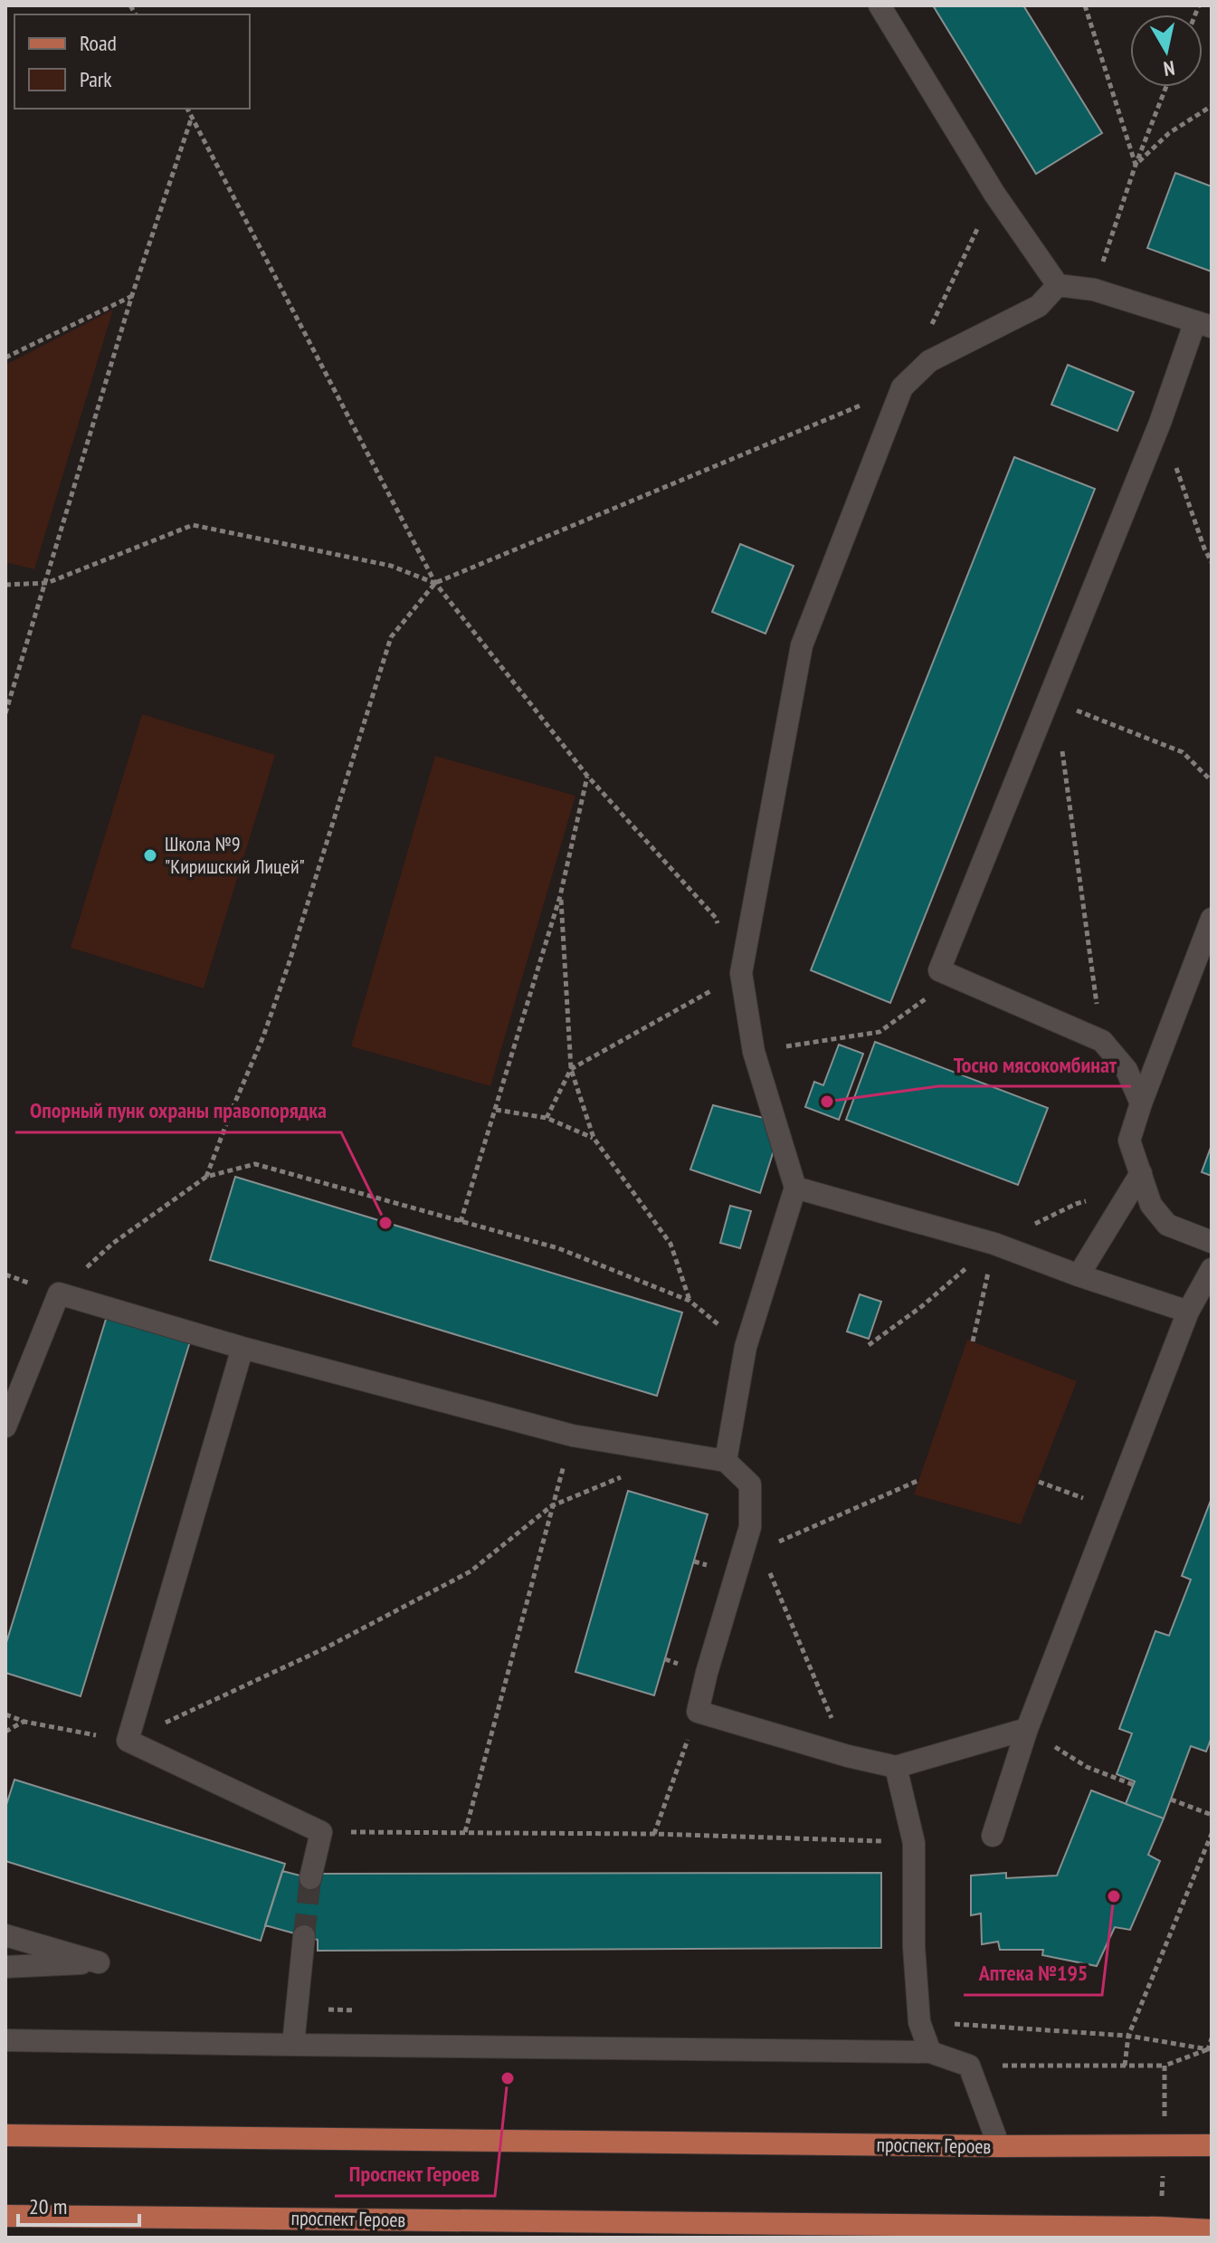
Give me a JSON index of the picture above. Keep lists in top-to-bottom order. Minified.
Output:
{"streets":{"main road":["проспект Героев"]},"places":["Школа №9 \"Киришский Лицей\"","Тосно мясокомбинат","Опорный пунк охраны правопорядка","Аптека №195","Проспект Героев"],"legend":["Road","Park"],"scale_bar":"20 m","north":"bottom"}
